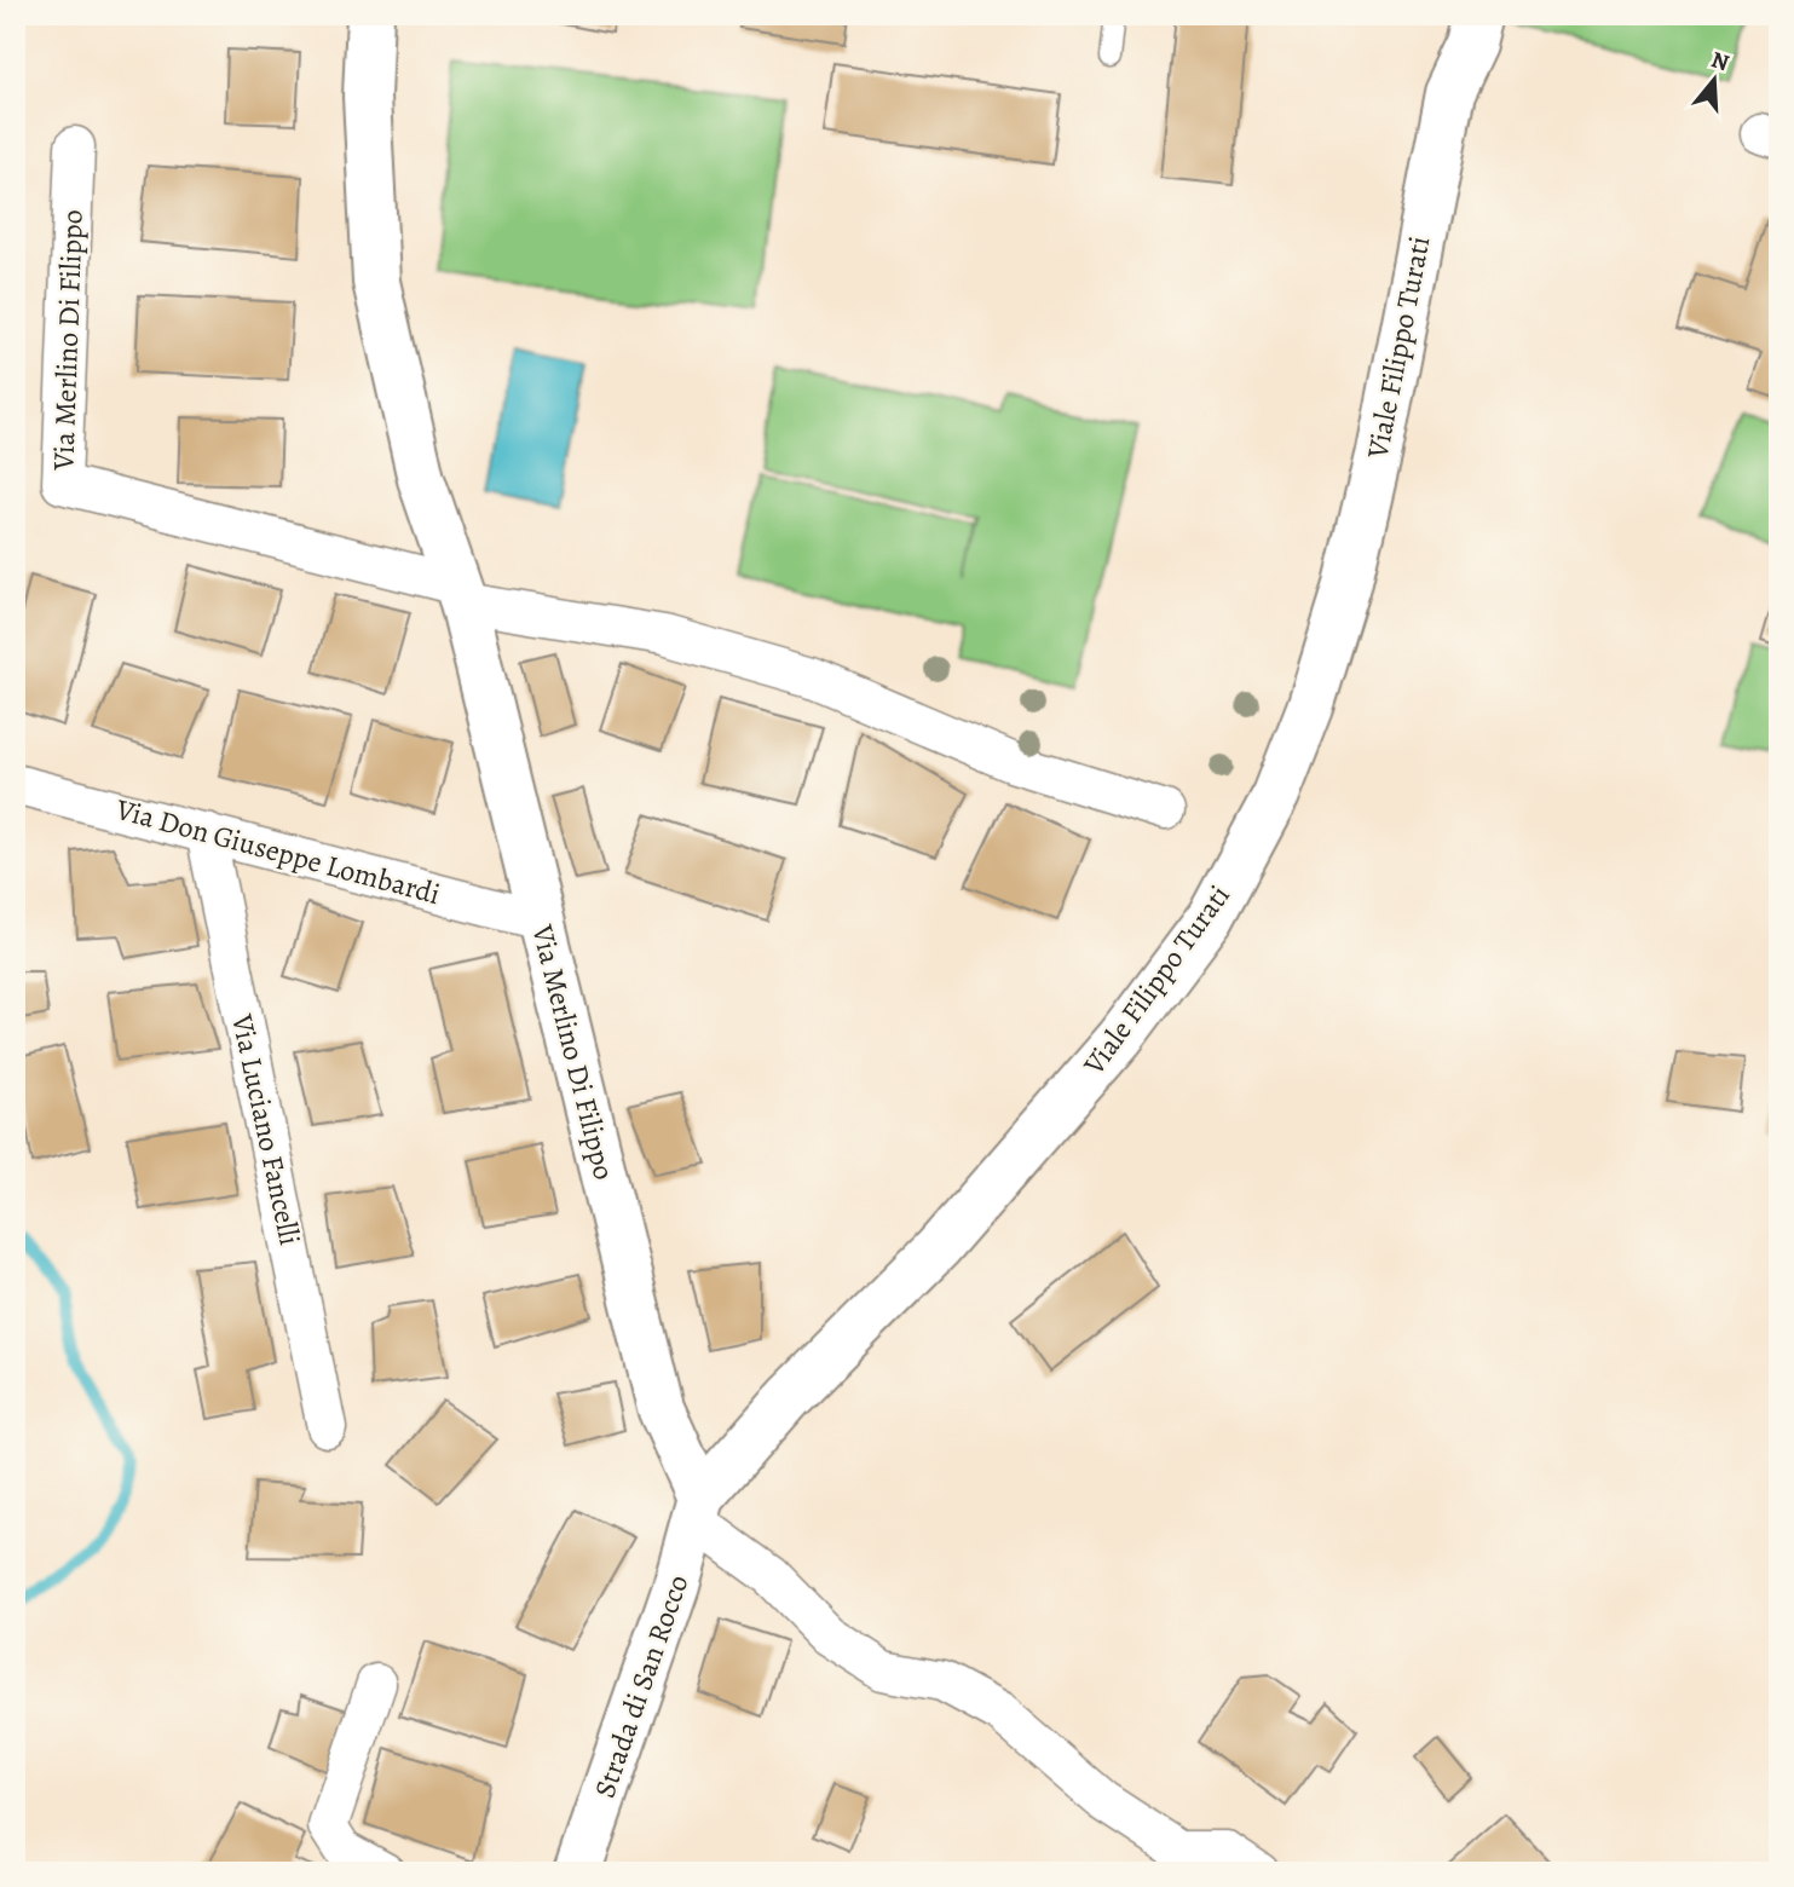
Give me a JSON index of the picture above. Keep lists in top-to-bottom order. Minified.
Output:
{"streets":{"main road":["Via Merlino Di Filippo","Viale Filippo Turati","Strada di San Rocco"],"street":["Via Don Giuseppe Lombardi","Via Luciano Fancelli"]},"crossings":[["Via Merlino Di Filippo","Viale Filippo Turati"],["Via Merlino Di Filippo","Via Don Giuseppe Lombardi"],["Via Merlino Di Filippo","Strada di San Rocco"],["Viale Filippo Turati","Strada di San Rocco"],["Via Don Giuseppe Lombardi","Via Luciano Fancelli"]],"north":"top"}
